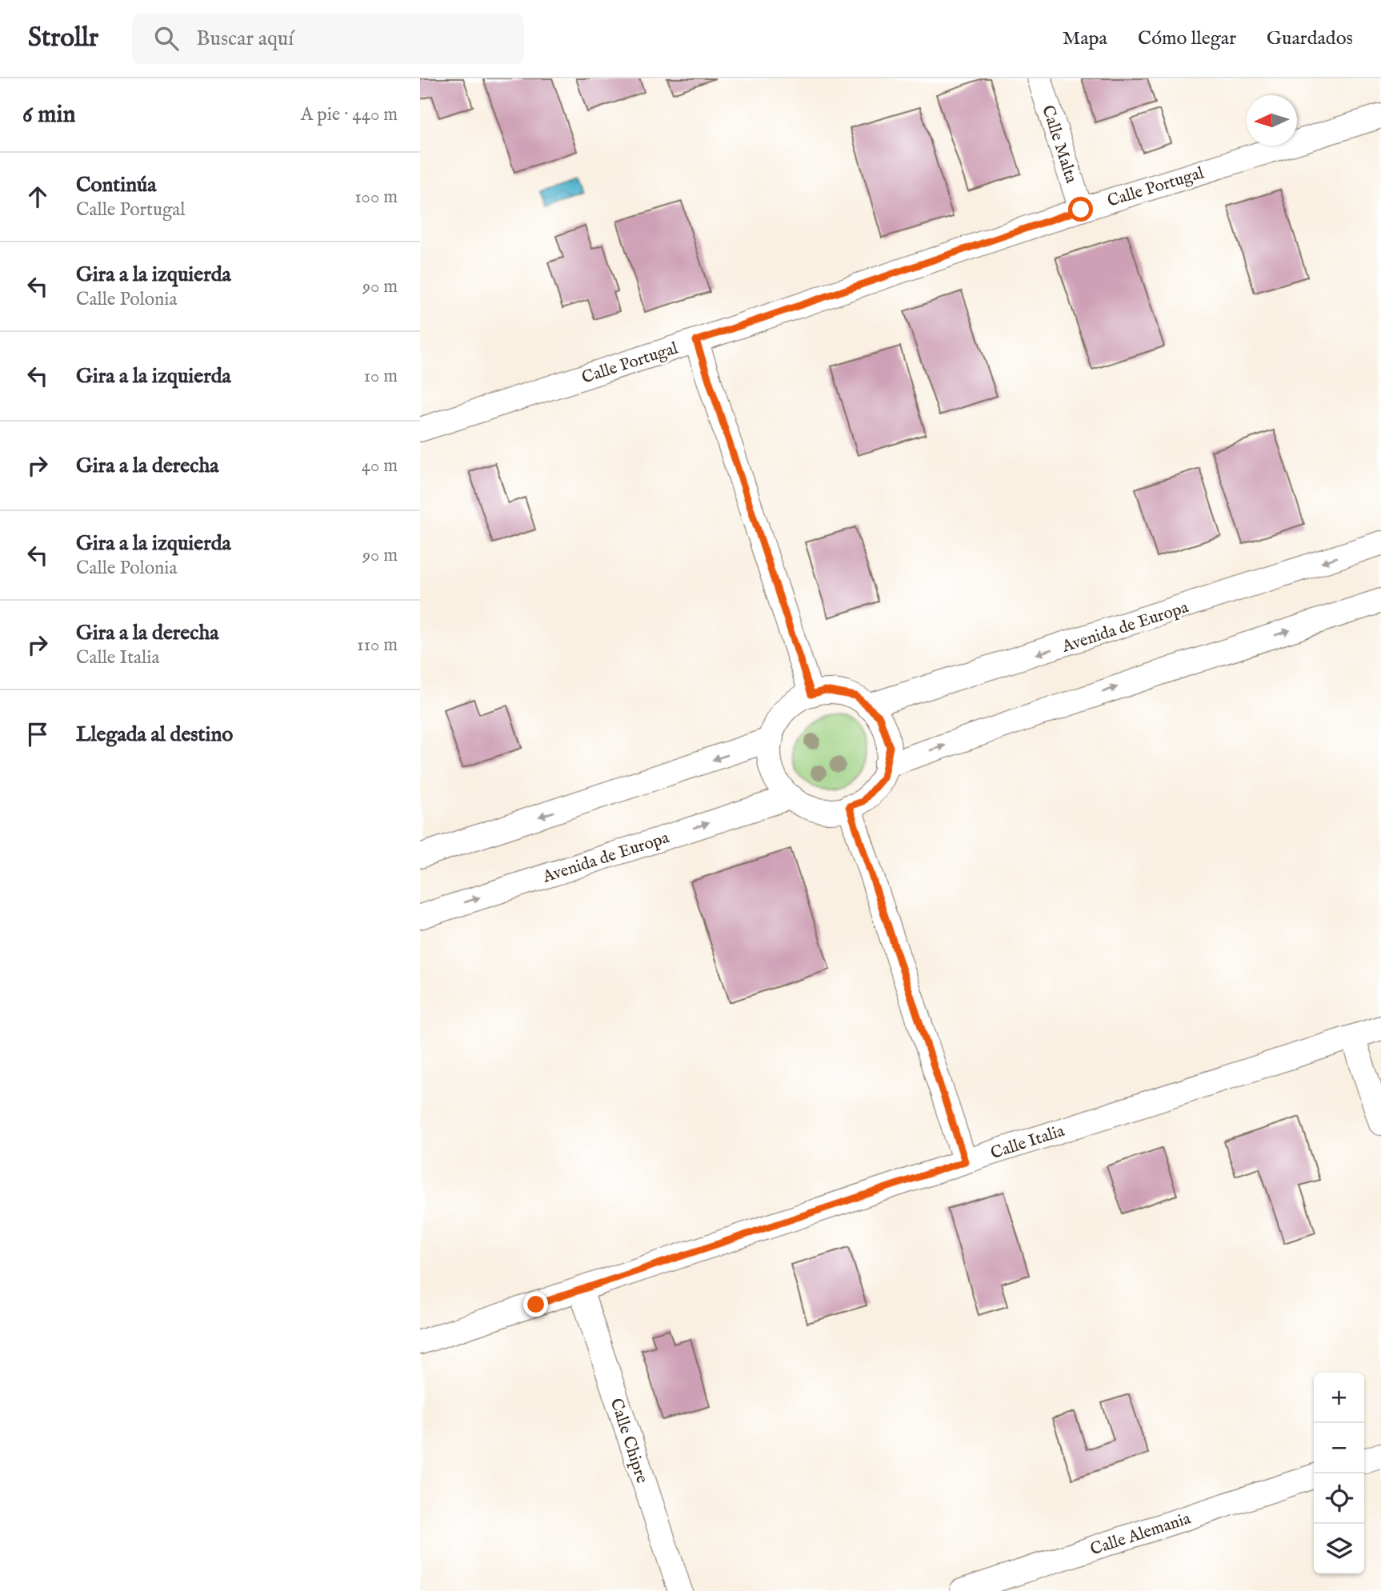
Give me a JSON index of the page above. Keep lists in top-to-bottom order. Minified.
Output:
{"streets":{"street":["Calle Malta","Calle Portugal","Avenida de Europa","Calle Italia","Calle Chipre","Calle Alemania"]},"crossings":[["Calle Malta","Calle Portugal"],["Calle Italia","Calle Chipre"]],"north":"left","page":{"header":"Strollr","search":"Buscar aquí","nav":["Mapa","Cómo llegar","Guardados"],"heading":["6 min","A pie · 440 m"],"list":[["Continúa","Calle Portugal","100 m"],["Gira a la izquierda","Calle Polonia","90 m"],["Gira a la izquierda","10 m"],["Gira a la derecha","40 m"],["Gira a la izquierda","Calle Polonia","90 m"],["Gira a la derecha","Calle Italia","110 m"],"Llegada al destino"],"map_buttons":["+","−"]}}
